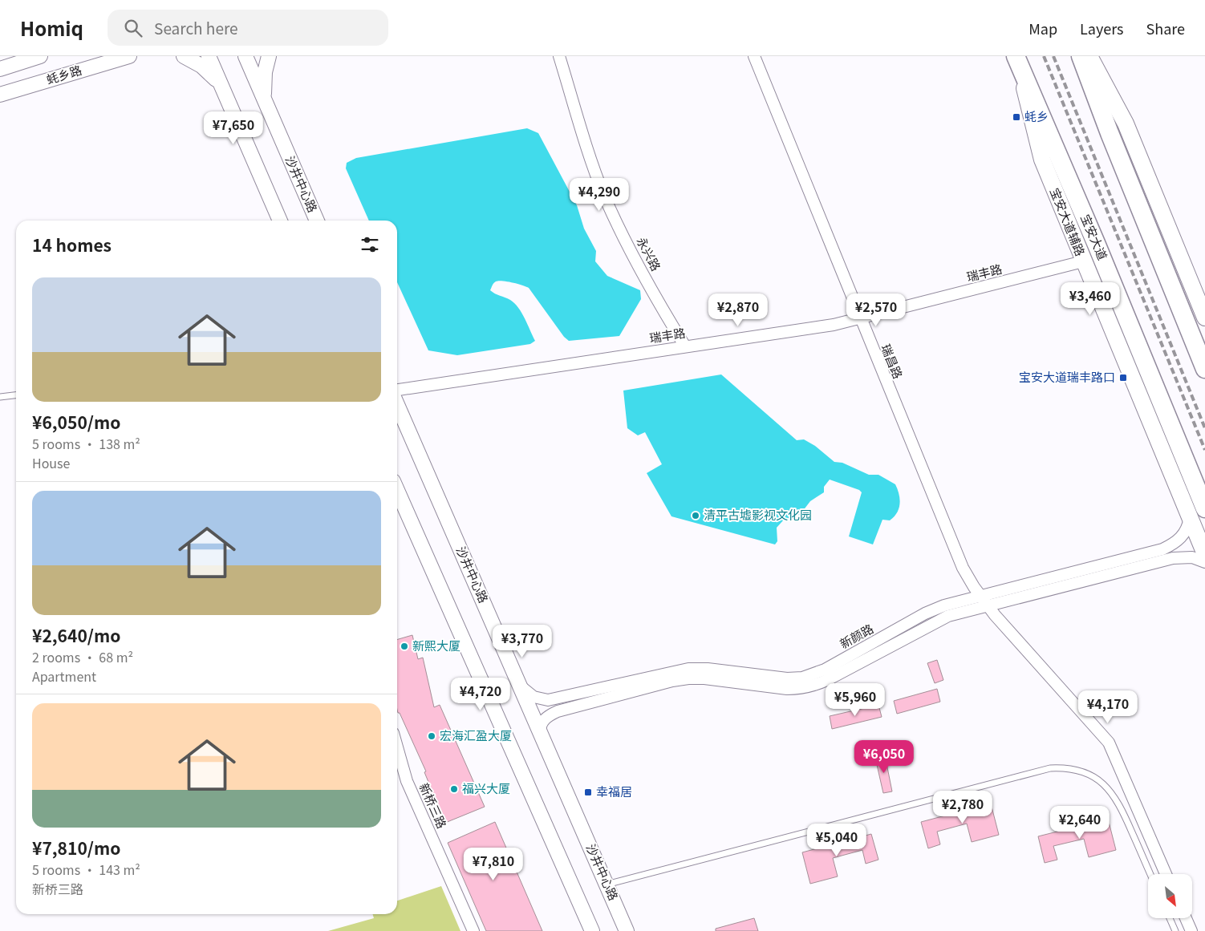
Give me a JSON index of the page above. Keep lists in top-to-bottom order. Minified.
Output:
{"streets":{"main road":["宝安大道辅路","宝安大道"],"street":["蚝乡路","沙井中心路","永兴路","瑞丰路","瑞昌路","新颜路","新桥三路"]},"crossings":[["沙井中心路","新颜路"],["宝安大道辅路","宝安大道"],["宝安大道辅路","瑞丰路"],["宝安大道辅路","新颜路"],["宝安大道","新颜路"],["永兴路","瑞丰路"],["瑞丰路","瑞昌路"],["瑞昌路","新颜路"]],"places":{"transit":["蚝乡","宝安大道瑞丰路口","幸福居"],"other":["清平古墟影视文化园","新熙大厦","宏海汇盈大厦","福兴大厦"]},"north":"bottom right","page":{"header":"Homiq","search":"Search here","nav":["Map","Layers","Share"],"price":["¥7,650","¥4,290","¥3,460","¥2,870","¥2,570","¥3,770","¥4,720","¥5,960","¥4,170","¥6,050","¥2,780","¥2,640","¥5,040","¥7,810"],"heading":"14 homes","list":[{"name":"¥6,050/mo","note":"5 rooms · 138 m² · House"},{"name":"¥2,640/mo","note":"2 rooms · 68 m² · Apartment"},{"name":"¥7,810/mo","note":"5 rooms · 143 m² · 新桥三路"}]}}
